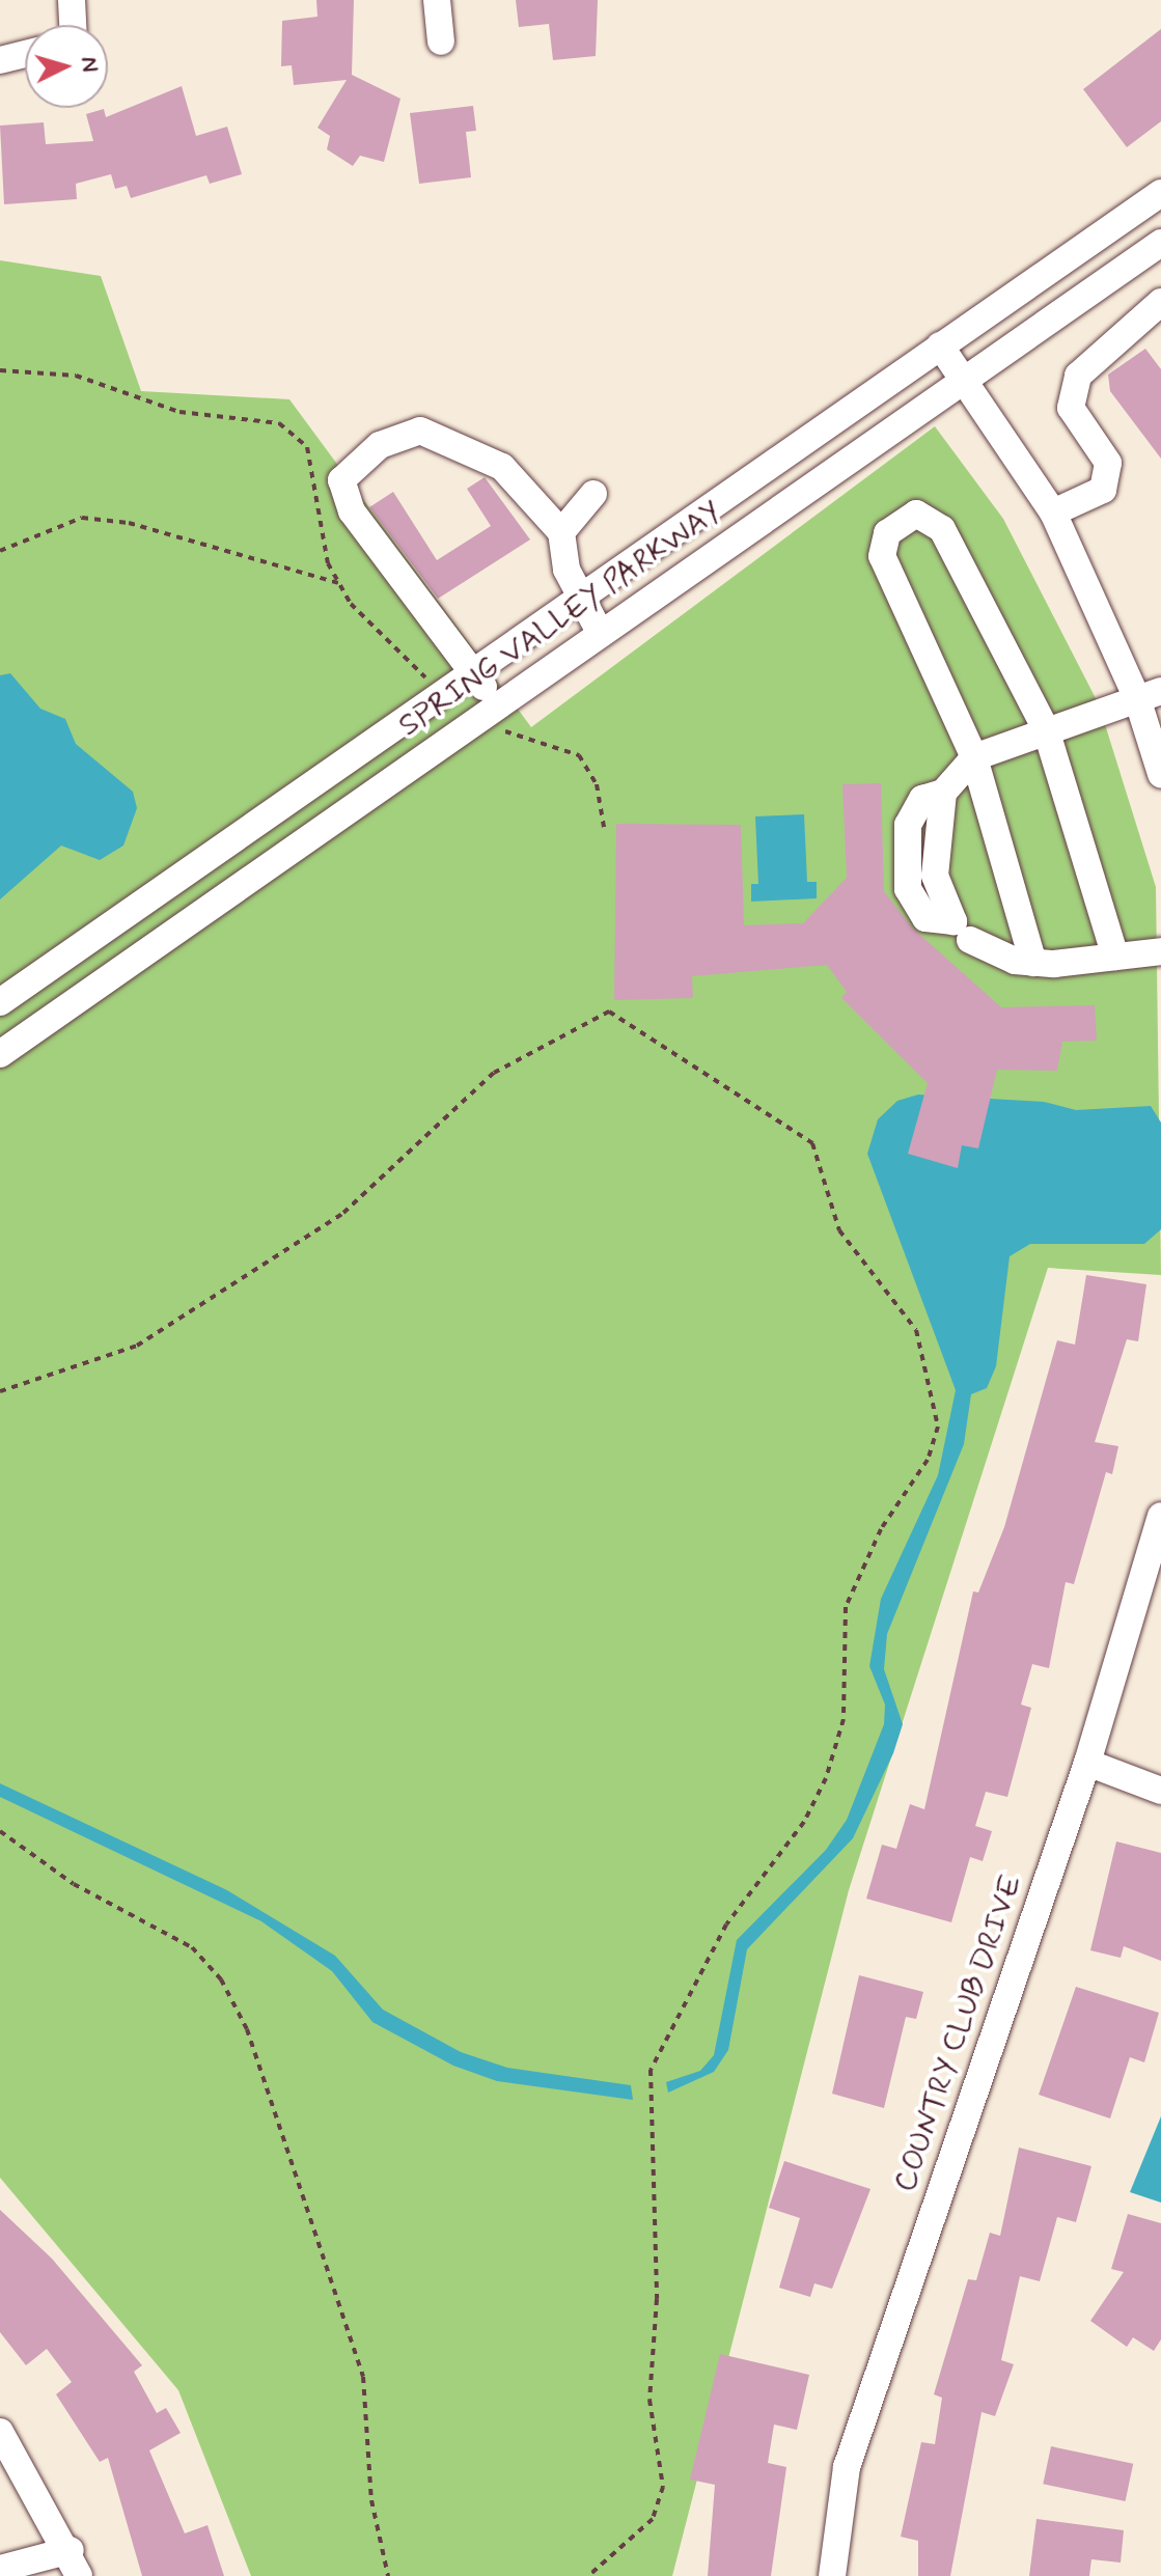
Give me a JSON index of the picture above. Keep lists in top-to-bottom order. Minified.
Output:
{"streets":{"street":["SPRING VALLEY PARKWAY","COUNTRY CLUB DRIVE"]},"north":"right"}
